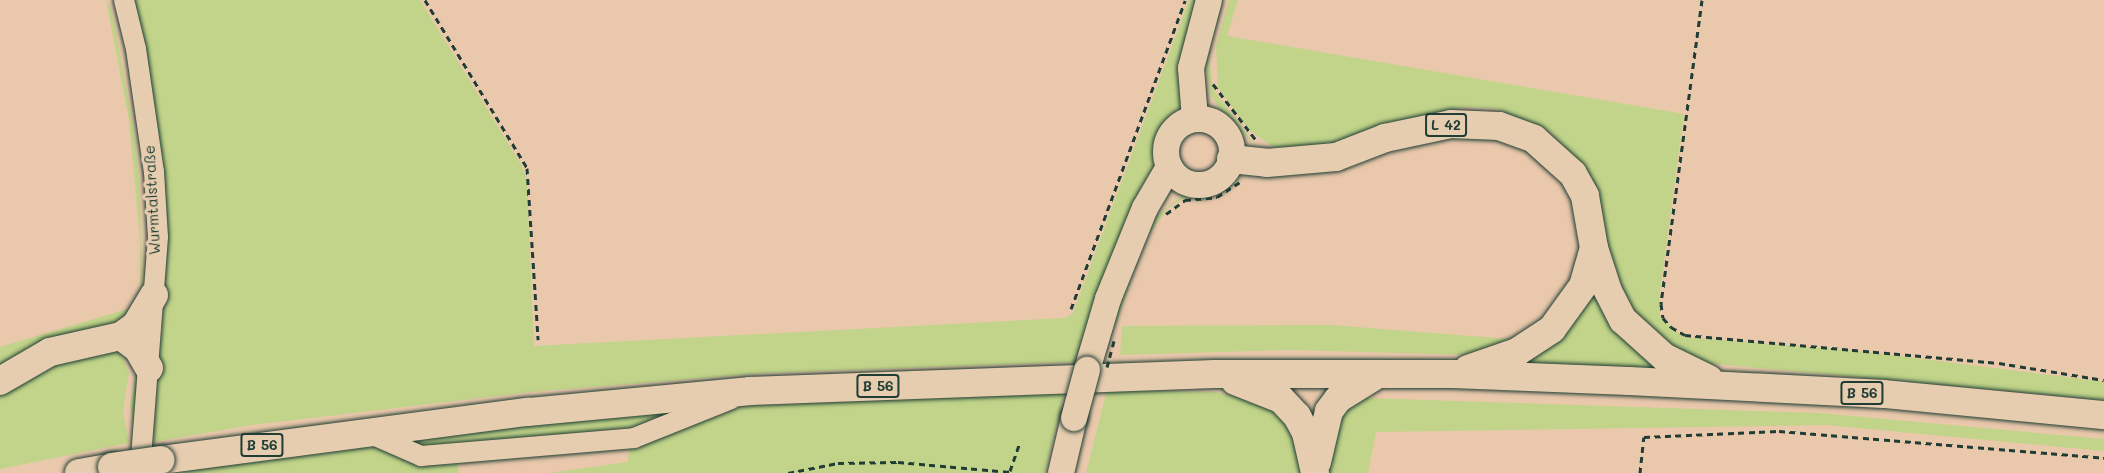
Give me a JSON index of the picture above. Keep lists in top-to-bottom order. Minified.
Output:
{"streets":{"highway":["L 42","B 56"],"street":["Wurmtalstraße"]},"crossings":[["Wurmtalstraße","B 56"]]}
